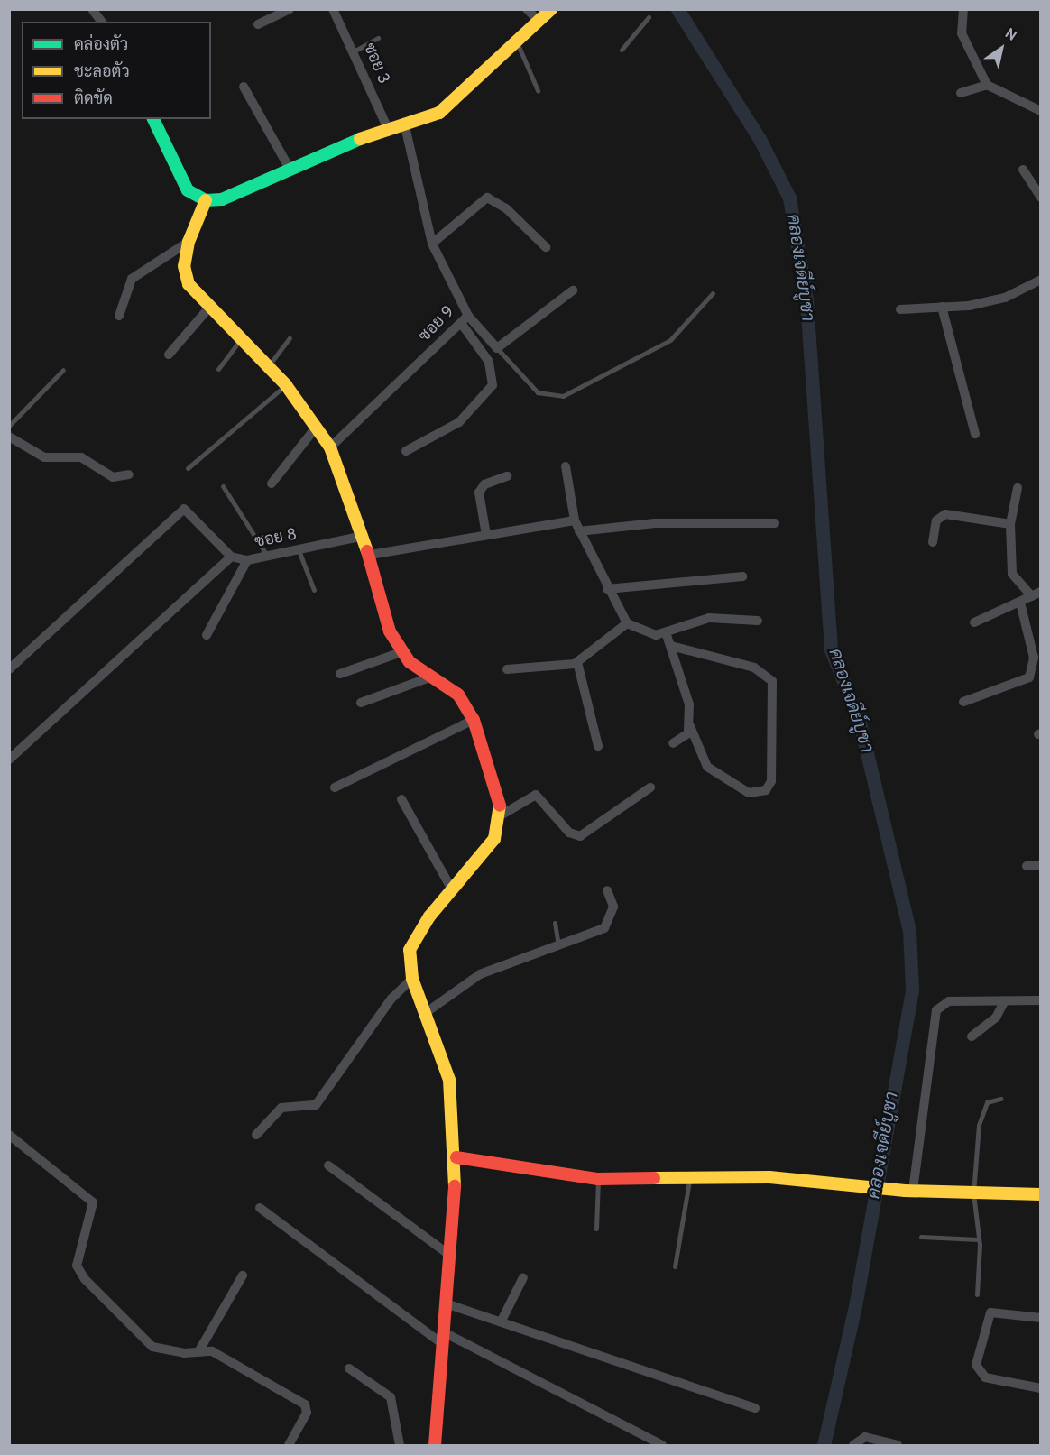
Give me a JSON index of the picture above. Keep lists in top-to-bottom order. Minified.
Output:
{"streets":{"street":["ซอย 3","ซอย 9","ซอย 8"]},"water":["คลองเจดีย์บูชา"],"legend":["คล่องตัว","ชะลอตัว","ติดขัด"],"north":"top right"}
